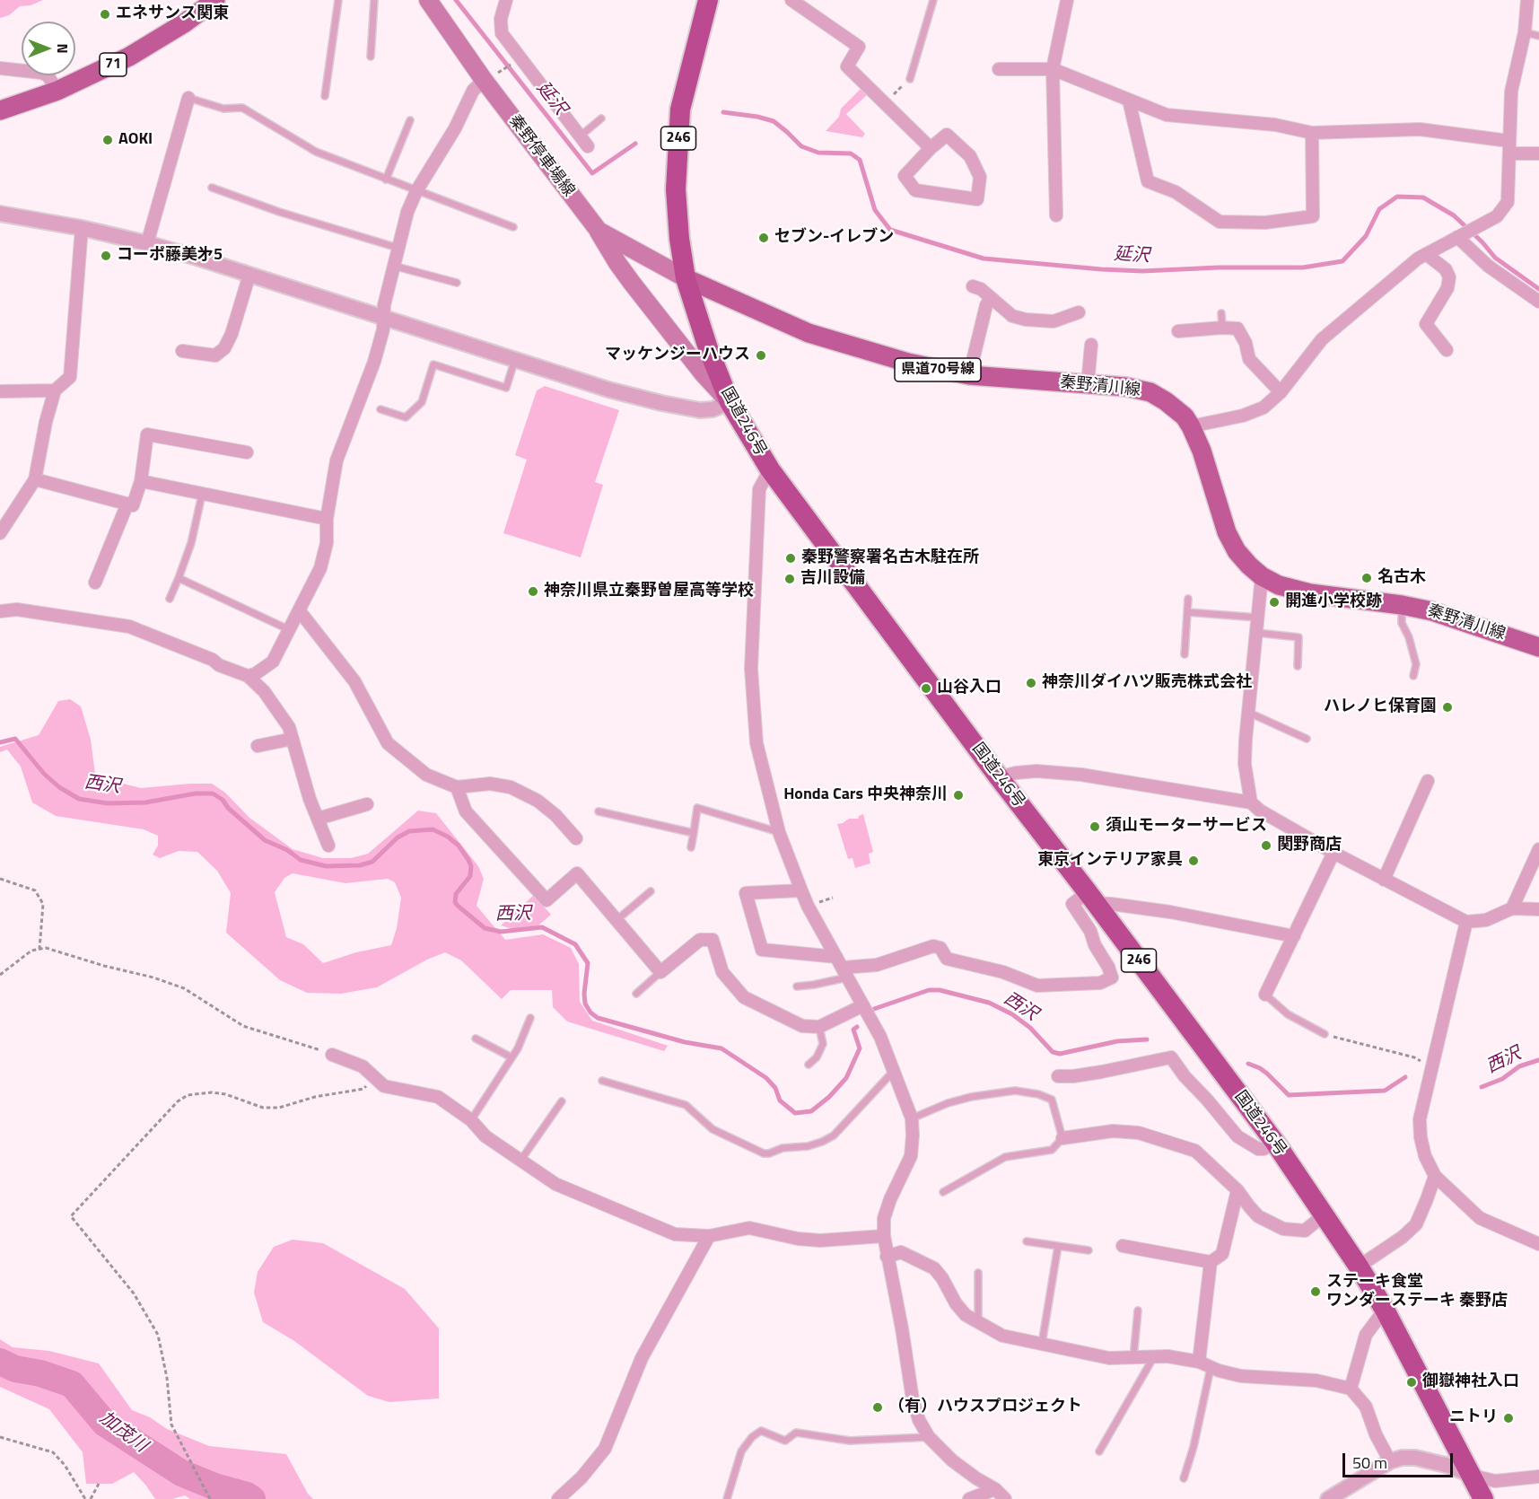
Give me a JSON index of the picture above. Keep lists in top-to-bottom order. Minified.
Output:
{"streets":{"highway":["246","国道246号"],"main road":["71","秦野停車場線","県道70号線","秦野清川線"]},"crossings":[["秦野停車場線","秦野清川線"],["秦野停車場線","国道246号"],["秦野清川線","国道246号"]],"water":["延沢","西沢","加茂川"],"places":["エネサンス関東","AOKI","セブン-イレブン","コーポ藤美㐧5","マッケンジーハウス","秦野警察署名古木駐在所","名古木","吉川設備","神奈川県立秦野曽屋高等学校","開進小学校跡","神奈川ダイハツ販売株式会社","山谷入口","ハレノヒ保育園","Honda Cars 中央神奈川","須山モーターサービス","関野商店","東京インテリア家具","ステーキ食堂 ワンダーステーキ 秦野店","御嶽神社入口","（有）ハウスプロジェクト","ニトリ"],"scale_bar":"50 m","north":"right"}
